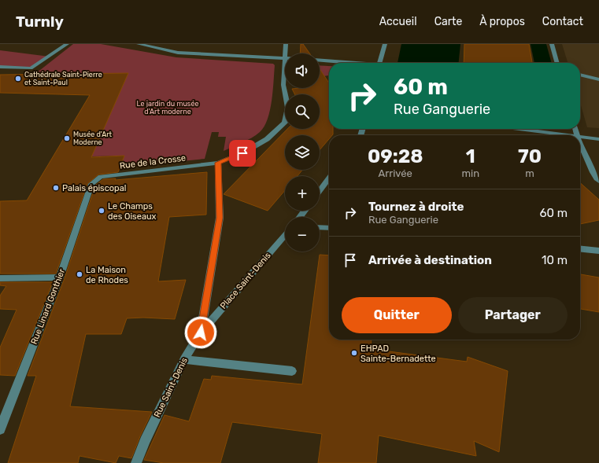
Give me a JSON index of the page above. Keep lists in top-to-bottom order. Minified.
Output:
{"streets":{"street":["Rue de la Crosse","Place Saint-Denis","Rue Linard Gonthier","Rue Saint-Denis"]},"crossings":[["Rue de la Crosse","Rue Linard Gonthier"],["Rue de la Crosse","Rue Saint-Denis"],["Place Saint-Denis","Rue Saint-Denis"]],"parks":["Le jardin du musée d'Art moderne"],"places":["Cathédrale Saint-Pierre et Saint-Paul","Musée d'Art Moderne","Palais épiscopal","Le Champs des Oiseaux","La Maison de Rhodes","EHPAD Sainte-Bernadette"],"page":{"header":"Turnly","nav":["Accueil","Carte","À propos","Contact"],"map_buttons":["+","−"],"turn":["60 m","Rue Ganguerie"],"eta":["09:28","Arrivée","1","min","70","m"],"list":[{"name":"Tournez à droite","note":"Rue Ganguerie","value":"60 m"},{"name":"Arrivée à destination","value":"10 m"}],"buttons":["Quitter","Partager"]}}
